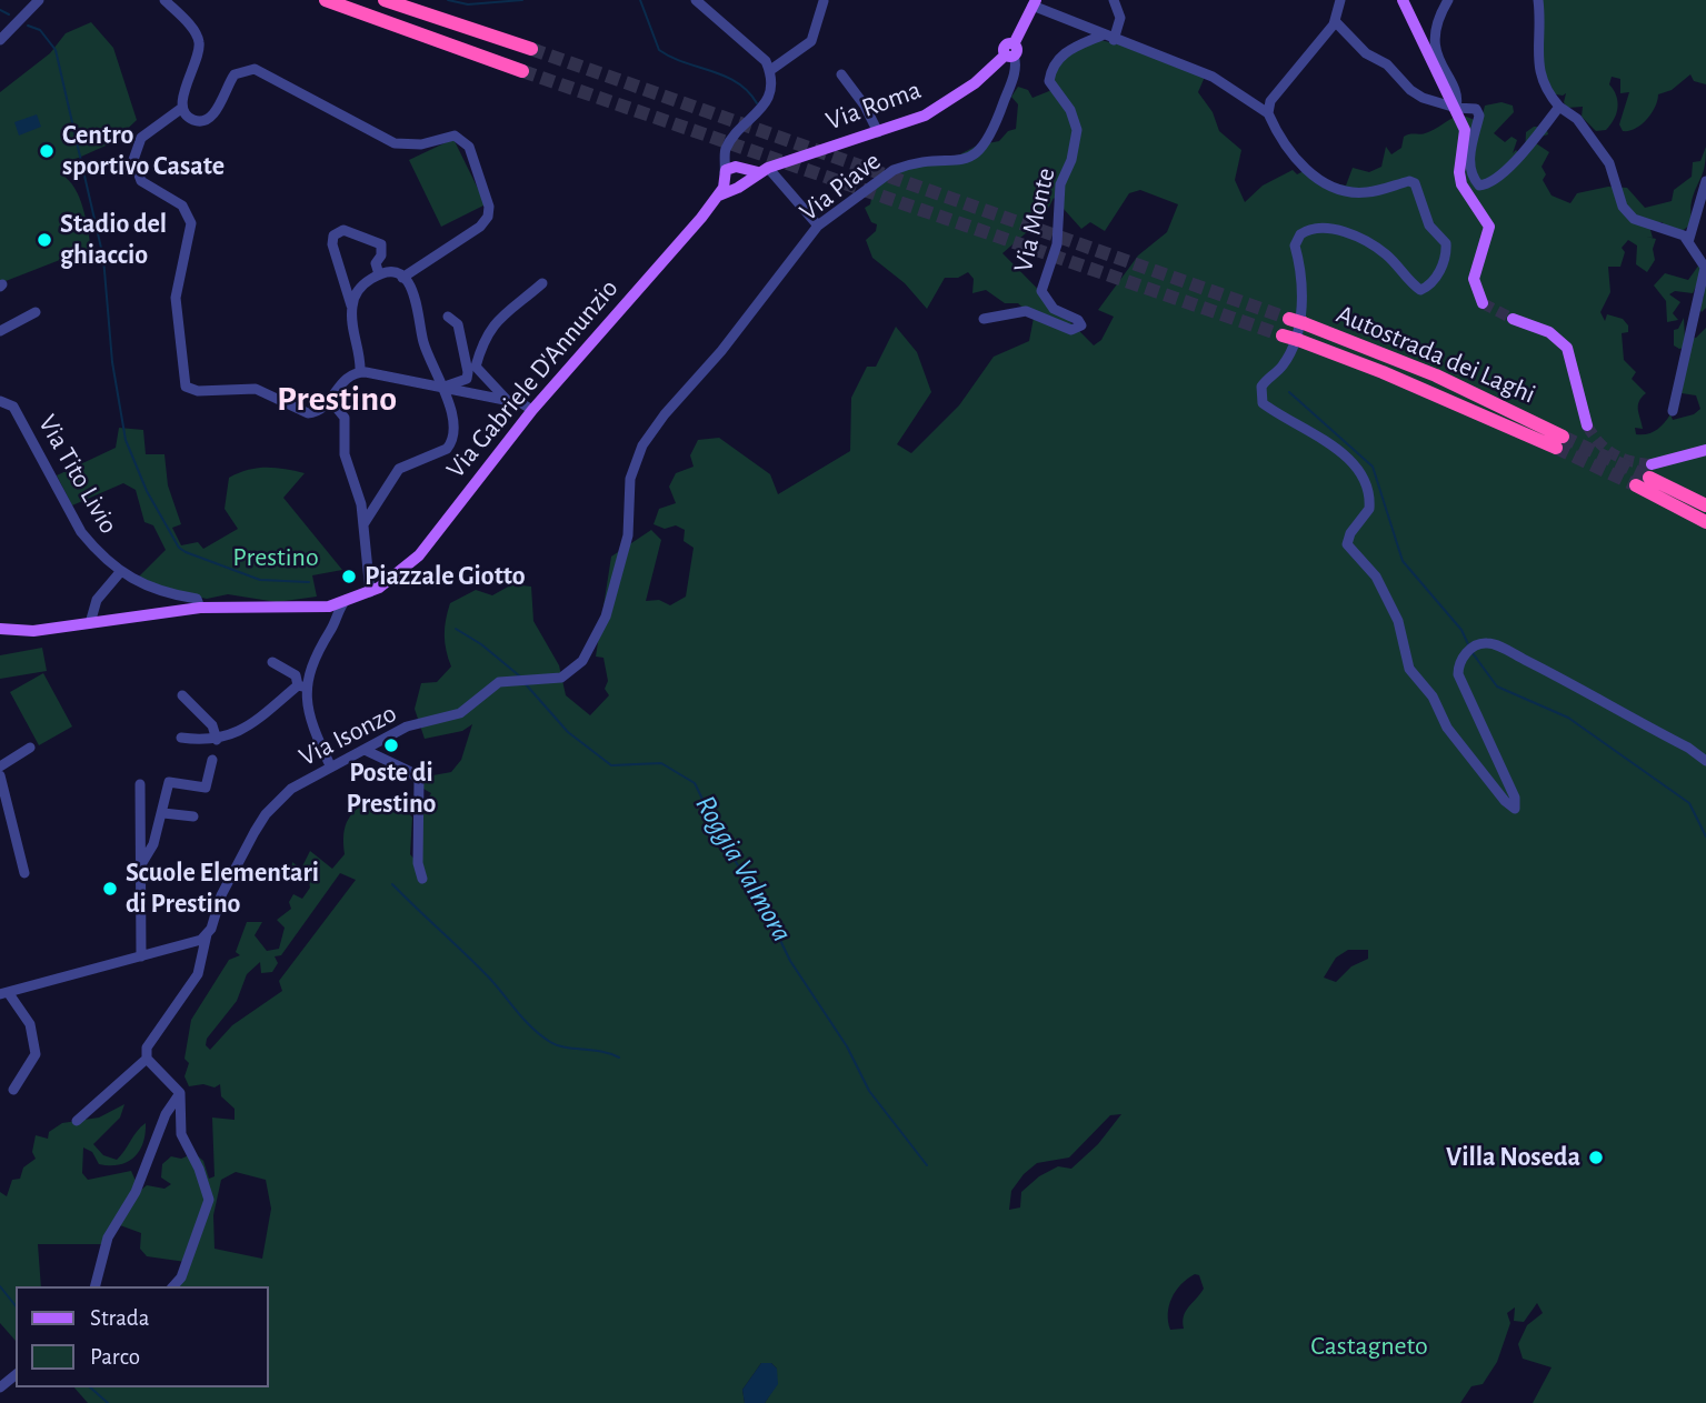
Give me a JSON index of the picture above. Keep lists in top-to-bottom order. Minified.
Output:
{"streets":{"highway":["Autostrada dei Laghi"],"main road":["Via Roma","Via Gabriele D'Annunzio"],"street":["Via Piave","Via Monte","Via Tito Livio","Via Isonzo"]},"crossings":[["Via Roma","Via Piave"],["Via Piave","Via Isonzo"],["Via Gabriele D'Annunzio","Via Tito Livio"]],"districts":["Prestino"],"water":["Roggia Valmora"],"parks":["Prestino","Castagneto"],"places":["Centro sportivo Casate","Stadio del ghiaccio","Piazzale Giotto","Poste di Prestino","Scuole Elementari di Prestino","Villa Noseda"],"legend":["Strada","Parco"]}
